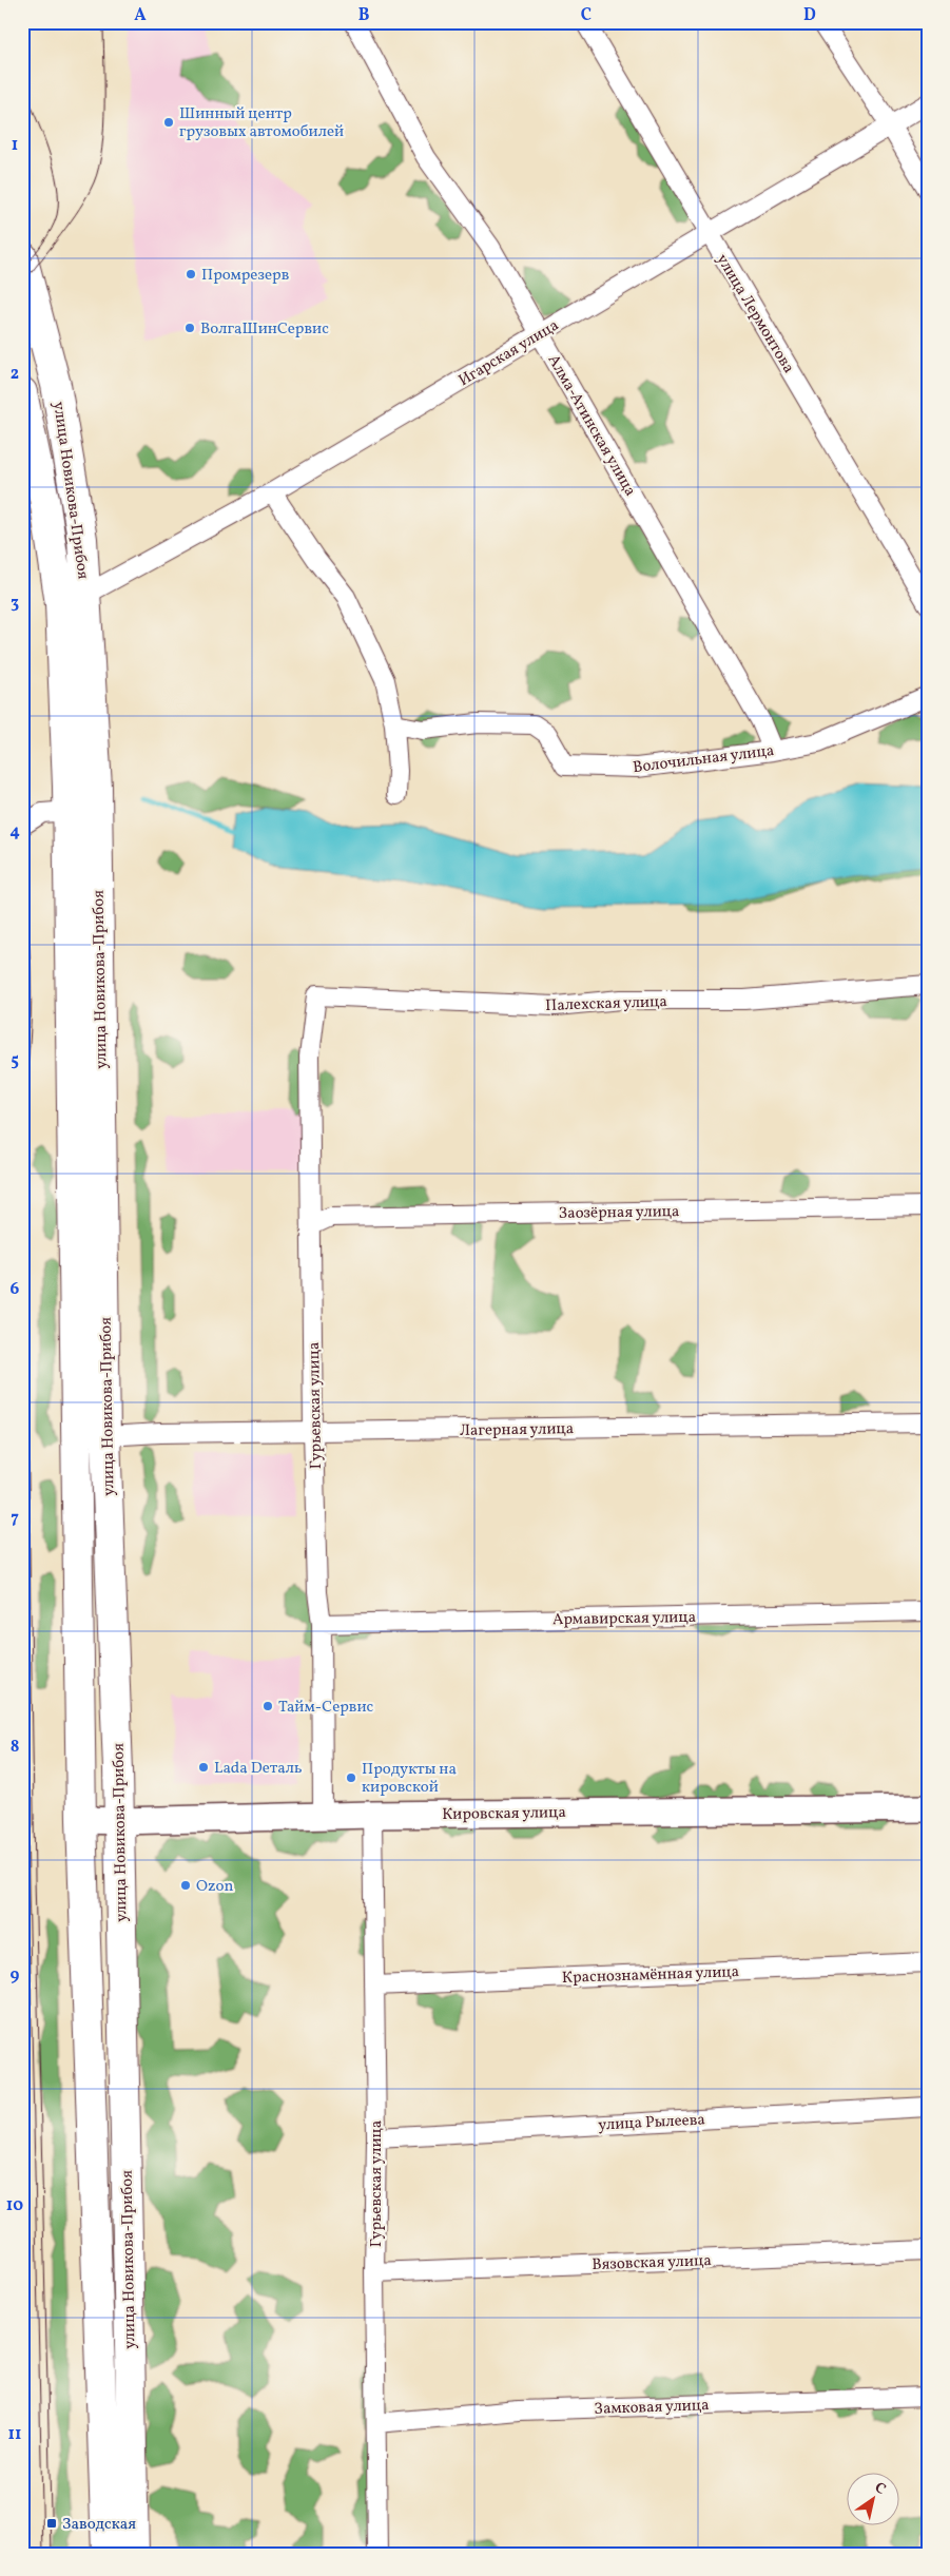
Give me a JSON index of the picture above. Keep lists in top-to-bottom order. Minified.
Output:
{"streets":{"main road":["улица Новикова-Прибоя"],"street":["улица Лермонтова","Игарская улица","Алма-Атинская улица","Волочильная улица","Палехская улица","Заозёрная улица","Гурьевская улица","Лагерная улица","Армавирская улица","Кировская улица","Краснознамённая улица","улица Рылеева","Вязовская улица","Замковая улица"]},"crossings":[["улица Лермонтова","Игарская улица"],["Игарская улица","Алма-Атинская улица"],["Игарская улица","улица Новикова-Прибоя"],["Алма-Атинская улица","Волочильная улица"],["улица Новикова-Прибоя","Лагерная улица"],["улица Новикова-Прибоя","Кировская улица"],["Палехская улица","Гурьевская улица"],["Заозёрная улица","Гурьевская улица"],["Гурьевская улица","Лагерная улица"],["Гурьевская улица","Армавирская улица"],["Гурьевская улица","Кировская улица"],["Гурьевская улица","Краснознамённая улица"],["Гурьевская улица","улица Рылеева"],["Гурьевская улица","Вязовская улица"],["Гурьевская улица","Замковая улица"]],"places":{"other":["Шинный центр грузовых автомобилей","Промрезерв","ВолгаШинСервис","Тайм-Сервис","Lada Dеталь","Продукты на кировской","Ozon"],"transit":["Заводская"]},"north":"top right","grid":{"columns":["A","B","C","D"],"rows":["1","2","3","4","5","6","7","8","9","10","11"]}}
